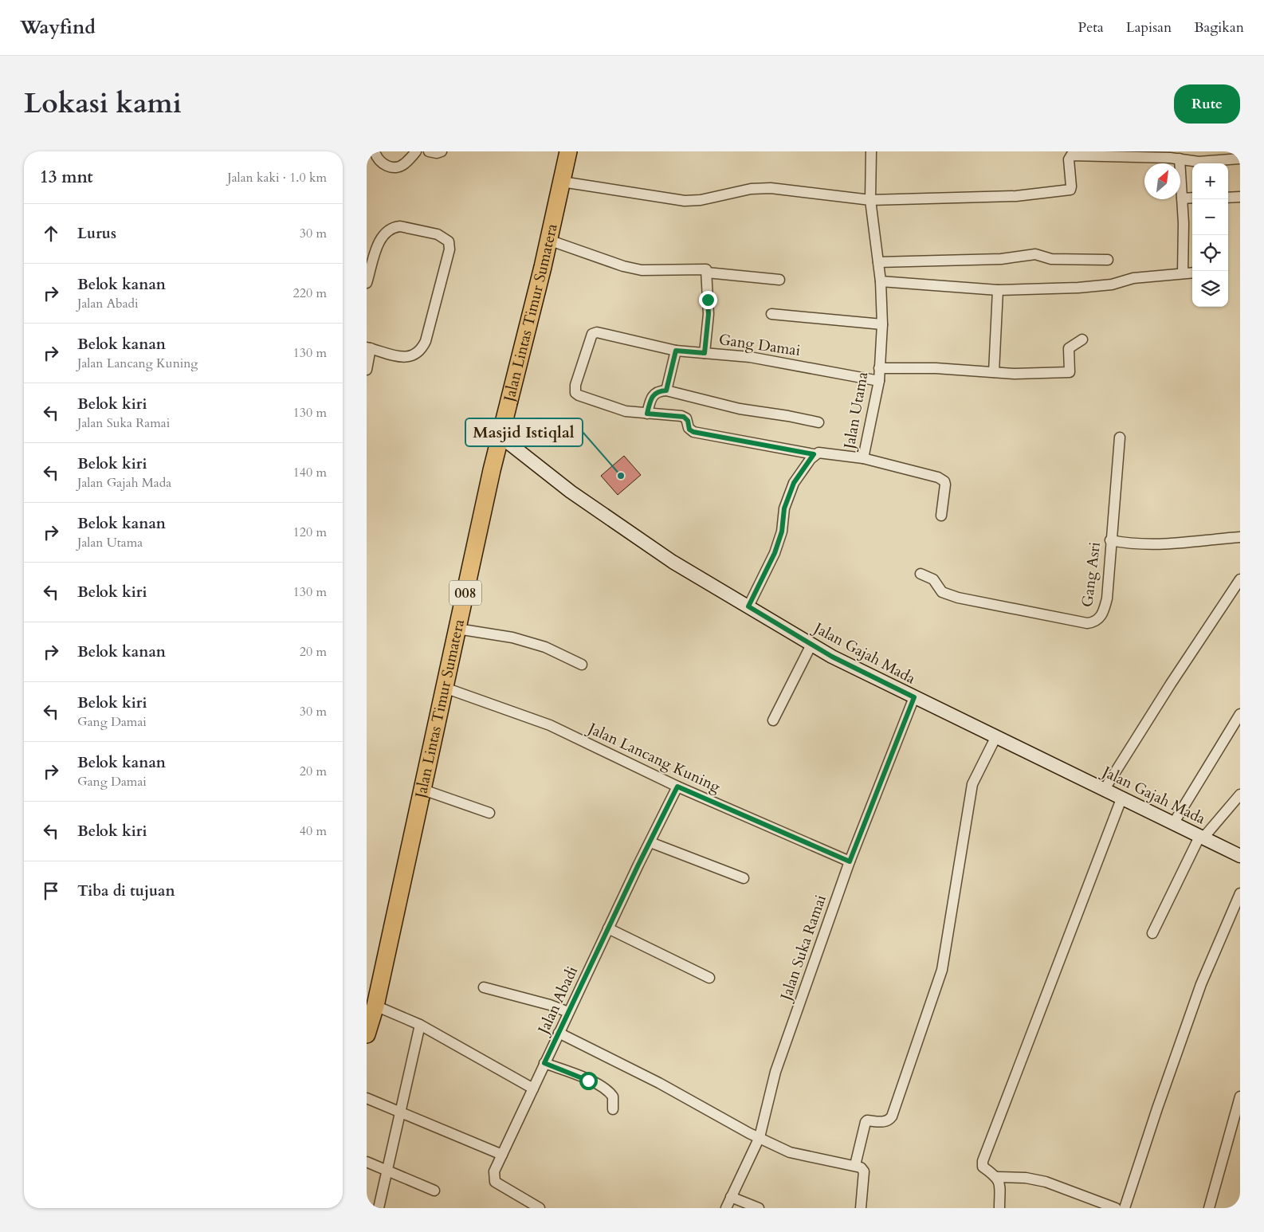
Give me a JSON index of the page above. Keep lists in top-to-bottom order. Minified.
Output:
{"streets":{"highway":["Jalan Lintas Timur Sumatera","008"],"street":["Gang Damai","Jalan Utama","Gang Asri","Jalan Gajah Mada","Jalan Lancang Kuning","Jalan Suka Ramai","Jalan Abadi"]},"crossings":[["Jalan Lintas Timur Sumatera","Jalan Gajah Mada"],["Jalan Lintas Timur Sumatera","Jalan Lancang Kuning"],["Gang Damai","Jalan Utama"],["Jalan Gajah Mada","Jalan Suka Ramai"],["Jalan Lancang Kuning","Jalan Suka Ramai"],["Jalan Lancang Kuning","Jalan Abadi"]],"places":["Masjid Istiqlal"],"north":"top right","page":{"header":"Wayfind","nav":["Peta","Lapisan","Bagikan"],"title":"Lokasi kami","buttons":"Rute","heading":["13 mnt","Jalan kaki · 1.0 km"],"map_buttons":["+","−"],"list":[["Lurus","30 m"],["Belok kanan","Jalan Abadi","220 m"],["Belok kanan","Jalan Lancang Kuning","130 m"],["Belok kiri","Jalan Suka Ramai","130 m"],["Belok kiri","Jalan Gajah Mada","140 m"],["Belok kanan","Jalan Utama","120 m"],["Belok kiri","130 m"],["Belok kanan","20 m"],["Belok kiri","Gang Damai","30 m"],["Belok kanan","Gang Damai","20 m"],["Belok kiri","40 m"],"Tiba di tujuan"]}}
